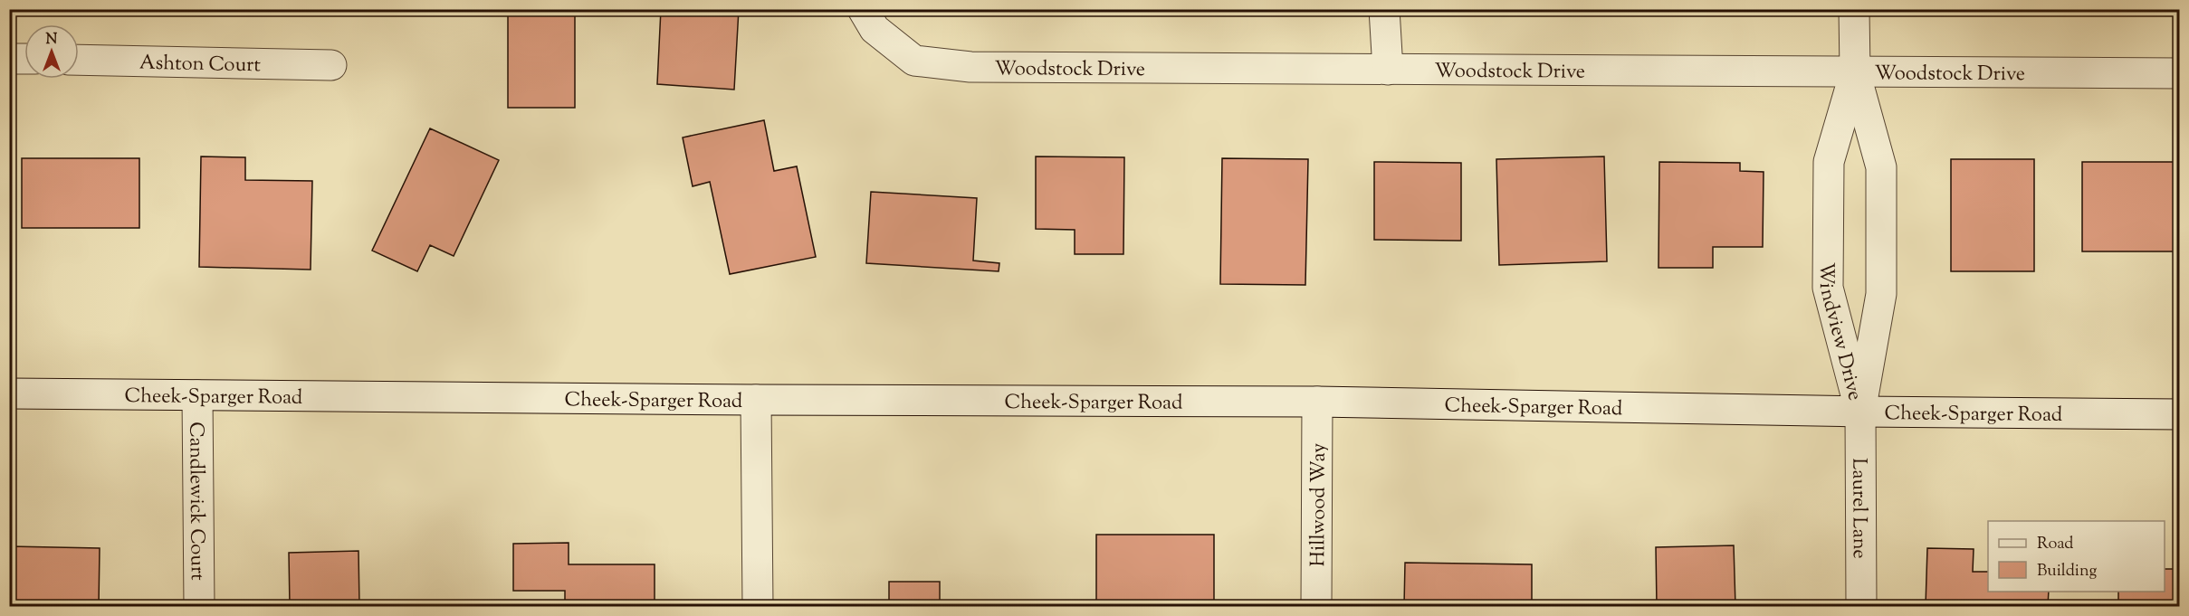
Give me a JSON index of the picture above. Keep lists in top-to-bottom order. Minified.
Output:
{"streets":{"street":["Ashton Court","Woodstock Drive","Windview Drive","Cheek-Sparger Road","Candlewick Court","Hillwood Way","Laurel Lane"]},"crossings":[["Woodstock Drive","Windview Drive"],["Windview Drive","Cheek-Sparger Road"],["Windview Drive","Laurel Lane"],["Cheek-Sparger Road","Candlewick Court"],["Cheek-Sparger Road","Hillwood Way"],["Cheek-Sparger Road","Laurel Lane"]],"legend":["Road","Building"],"north":"top"}
